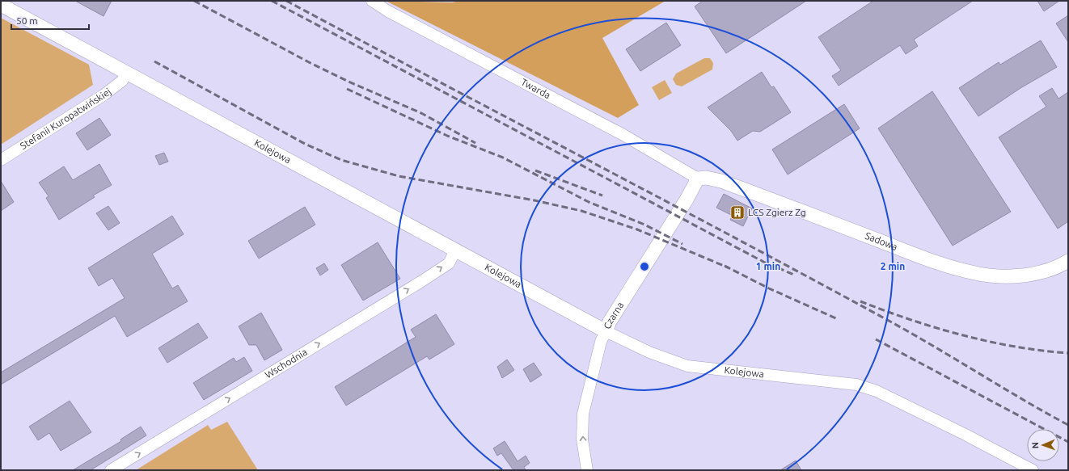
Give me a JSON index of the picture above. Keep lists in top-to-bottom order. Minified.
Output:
{"streets":{"street":["Twarda","Stefanii Kuropatwińskiej","Kolejowa","Sadowa","Czarna","Wschodnia"]},"crossings":[["Twarda","Sadowa"],["Twarda","Czarna"],["Stefanii Kuropatwińskiej","Kolejowa"],["Kolejowa","Czarna"],["Kolejowa","Wschodnia"],["Sadowa","Czarna"]],"one_way":["Czarna","Wschodnia"],"places":{"building":["LCS Zgierz Zg"]},"scale_bar":"50 m","north":"left","rings":["1 min","2 min"]}
